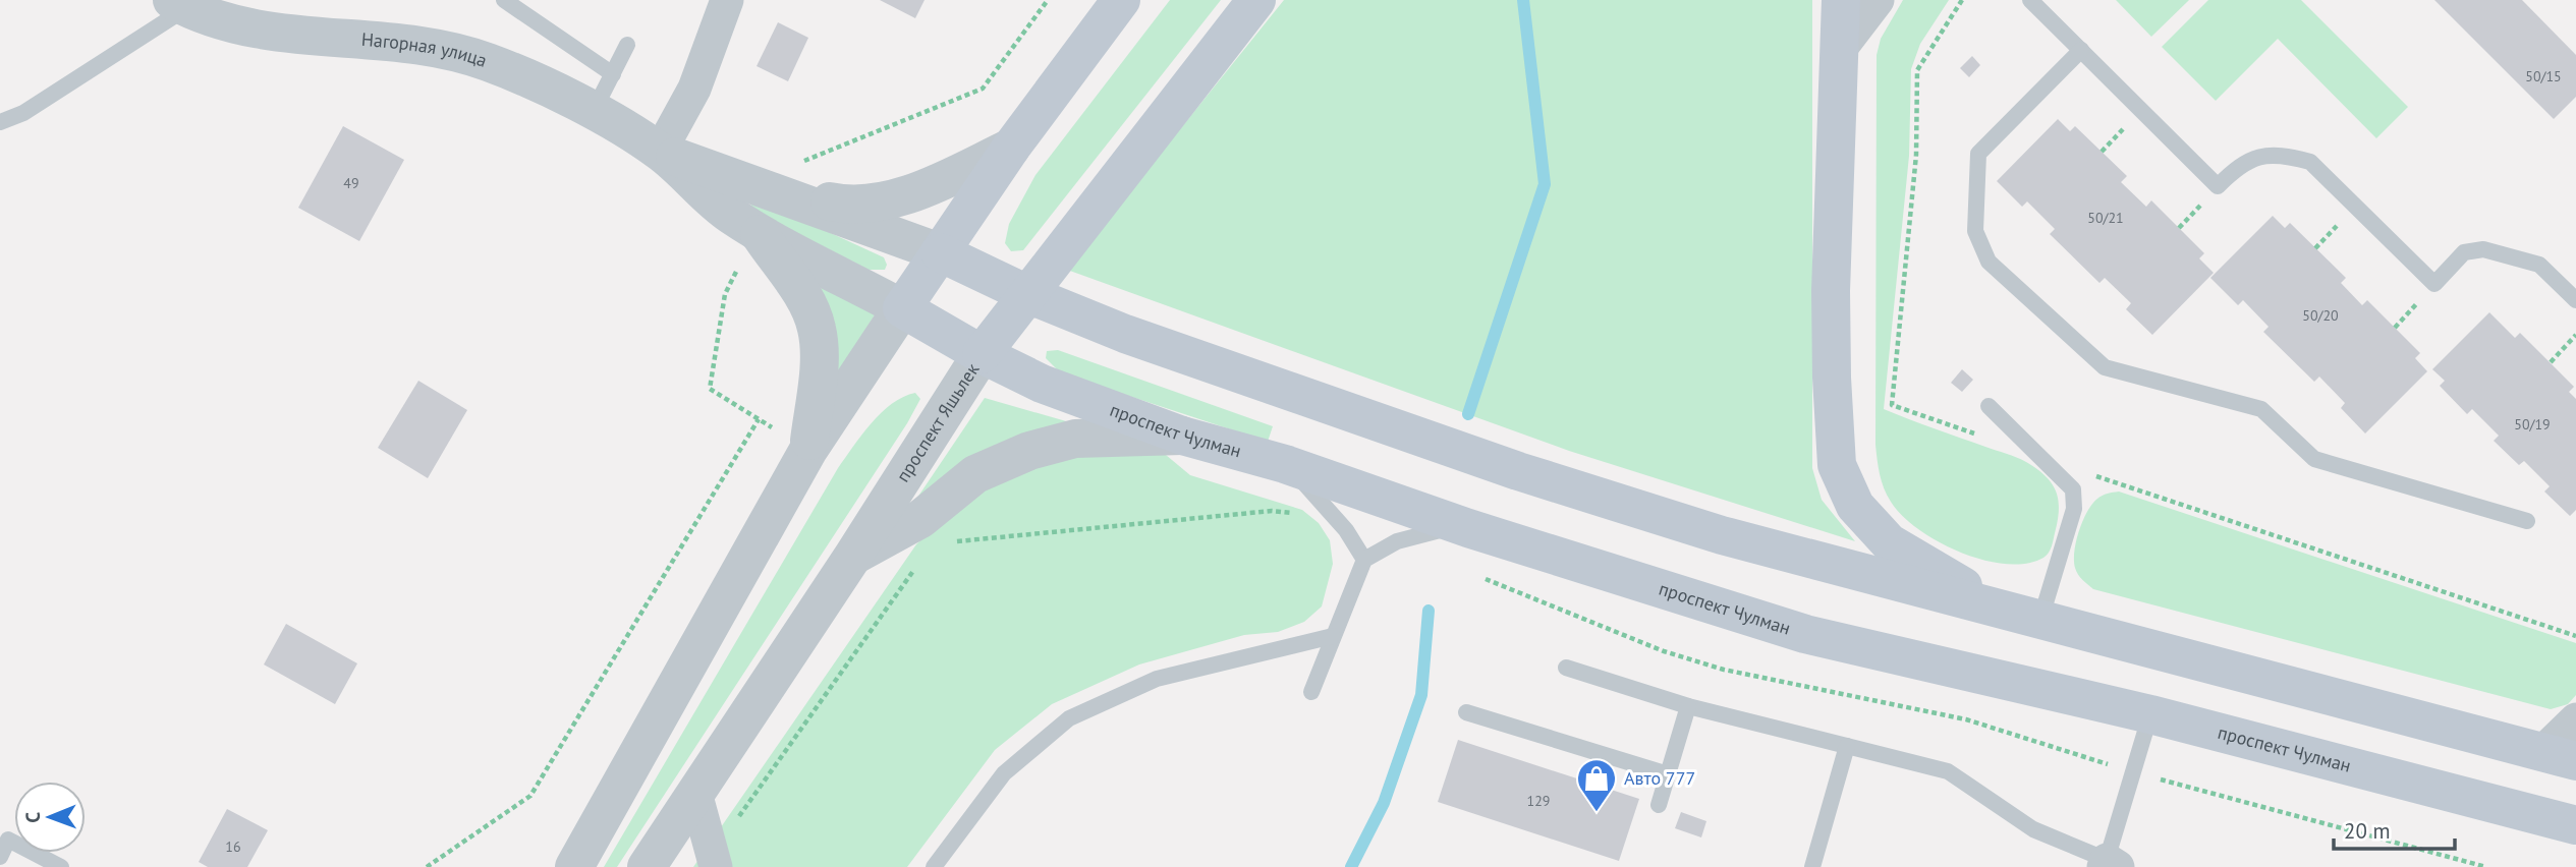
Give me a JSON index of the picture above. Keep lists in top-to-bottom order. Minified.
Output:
{"streets":{"main road":["проспект Яшьлек","проспект Чулман"],"street":["Нагорная улица"]},"crossings":[["проспект Яшьлек","проспект Чулман"]],"places":{"shop":["Авто 777"]},"house_numbers":["50/15","49","50/21","50/20","50/19","129","16"],"scale_bar":"20 m","north":"left"}
